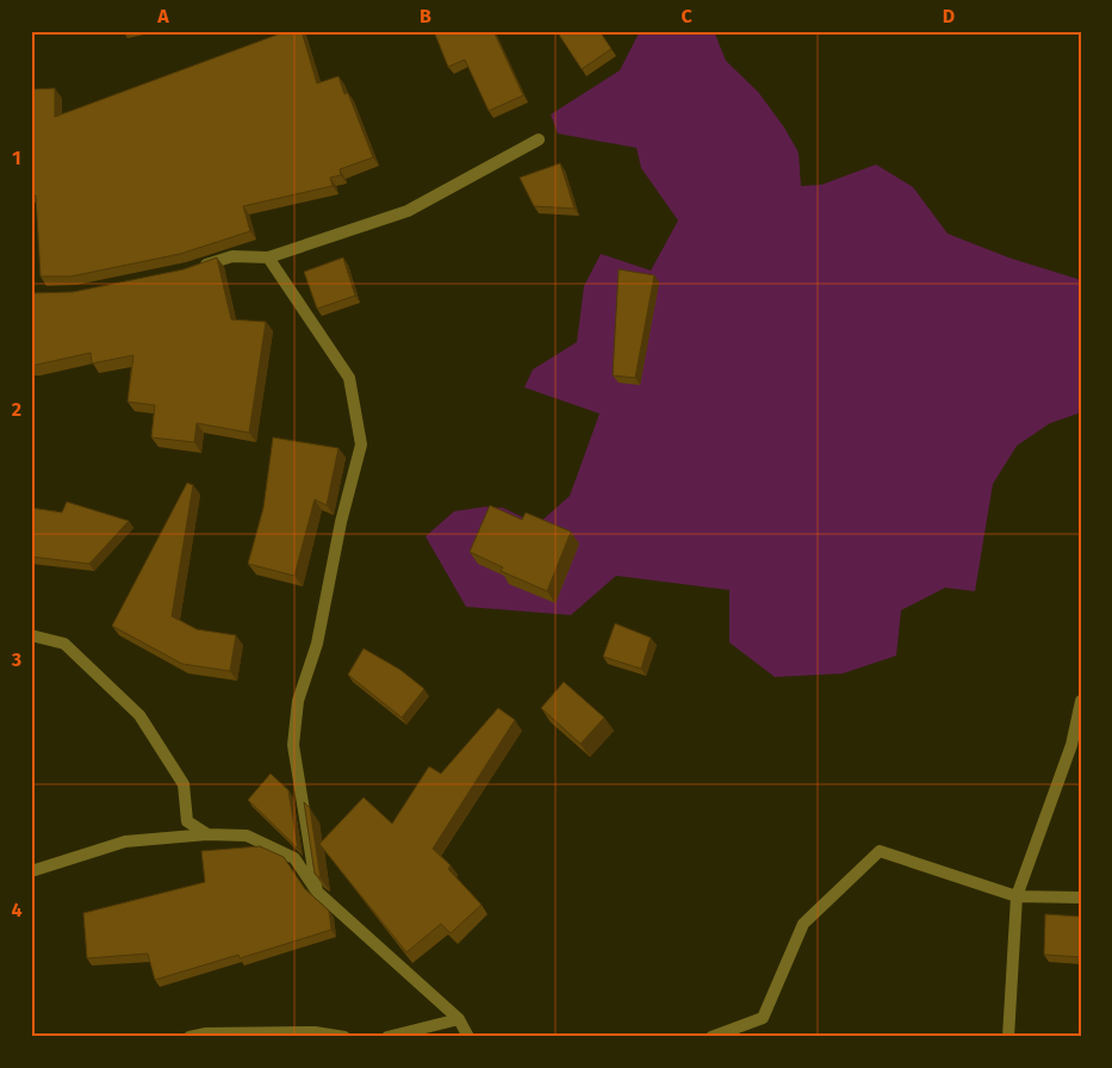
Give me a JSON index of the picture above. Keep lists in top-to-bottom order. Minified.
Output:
{"grid":{"columns":["A","B","C","D"],"rows":["1","2","3","4"]}}
